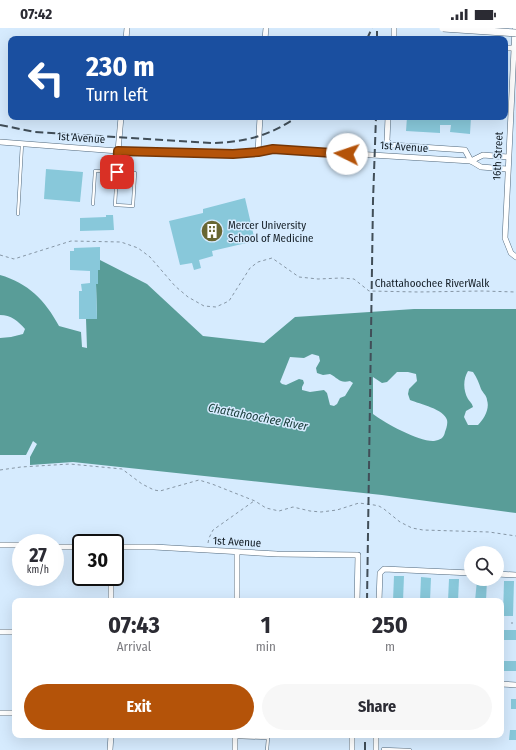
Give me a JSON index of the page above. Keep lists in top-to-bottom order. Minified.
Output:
{"streets":{"street":["1st Avenue","16th Street"],"path":["Chattahoochee RiverWalk"]},"crossings":[["1st Avenue","16th Street"]],"water":["Chattahoochee River"],"places":{"building":["Mercer University School of Medicine"]},"page":{"status":"07:42","turn":["230 m","Turn left"],"speed":"27 km/h","limit":"30","eta":["07:43","Arrival","1","min","250","m"],"buttons":["Exit","Share"]}}
